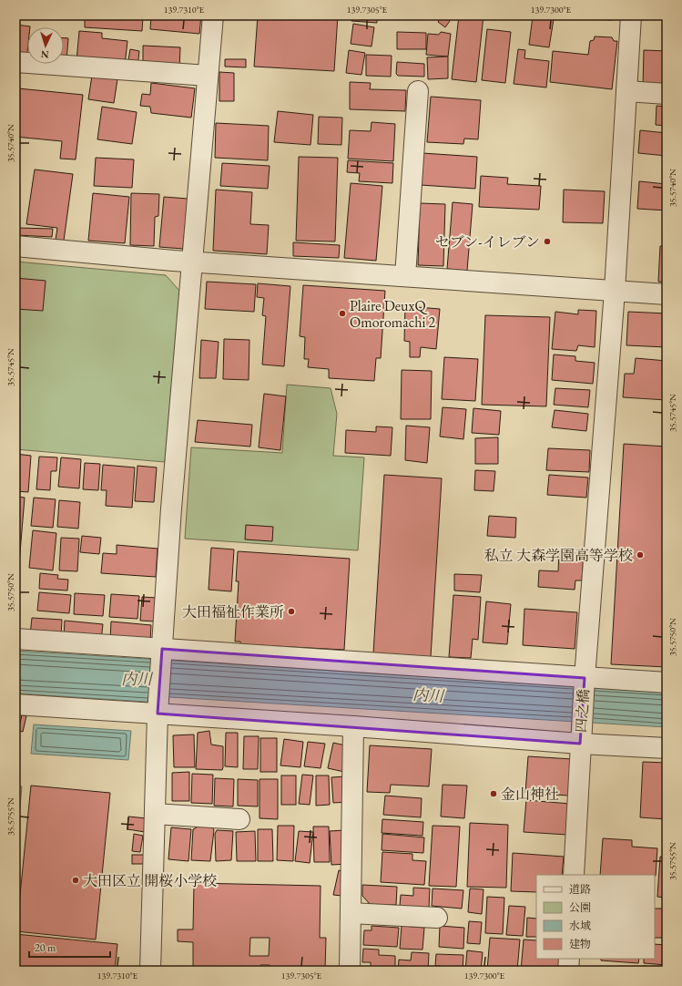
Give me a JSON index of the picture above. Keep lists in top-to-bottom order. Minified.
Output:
{"streets":{"street":["四之橋"]},"water":["内川"],"places":["セブン-イレブン","Plaire DeuxQ Omoromachi 2","私立 大森学園高等学校","大田福祉作業所","金山神社","大田区立 開桜小学校"],"legend":["道路","公園","水域","建物"],"scale_bar":"20 m","north":"bottom","coordinates":["139.7310°E","139.7305°E","139.7300°E","35.5740°N","35.5745°N","35.5750°N","35.5755°N"]}
